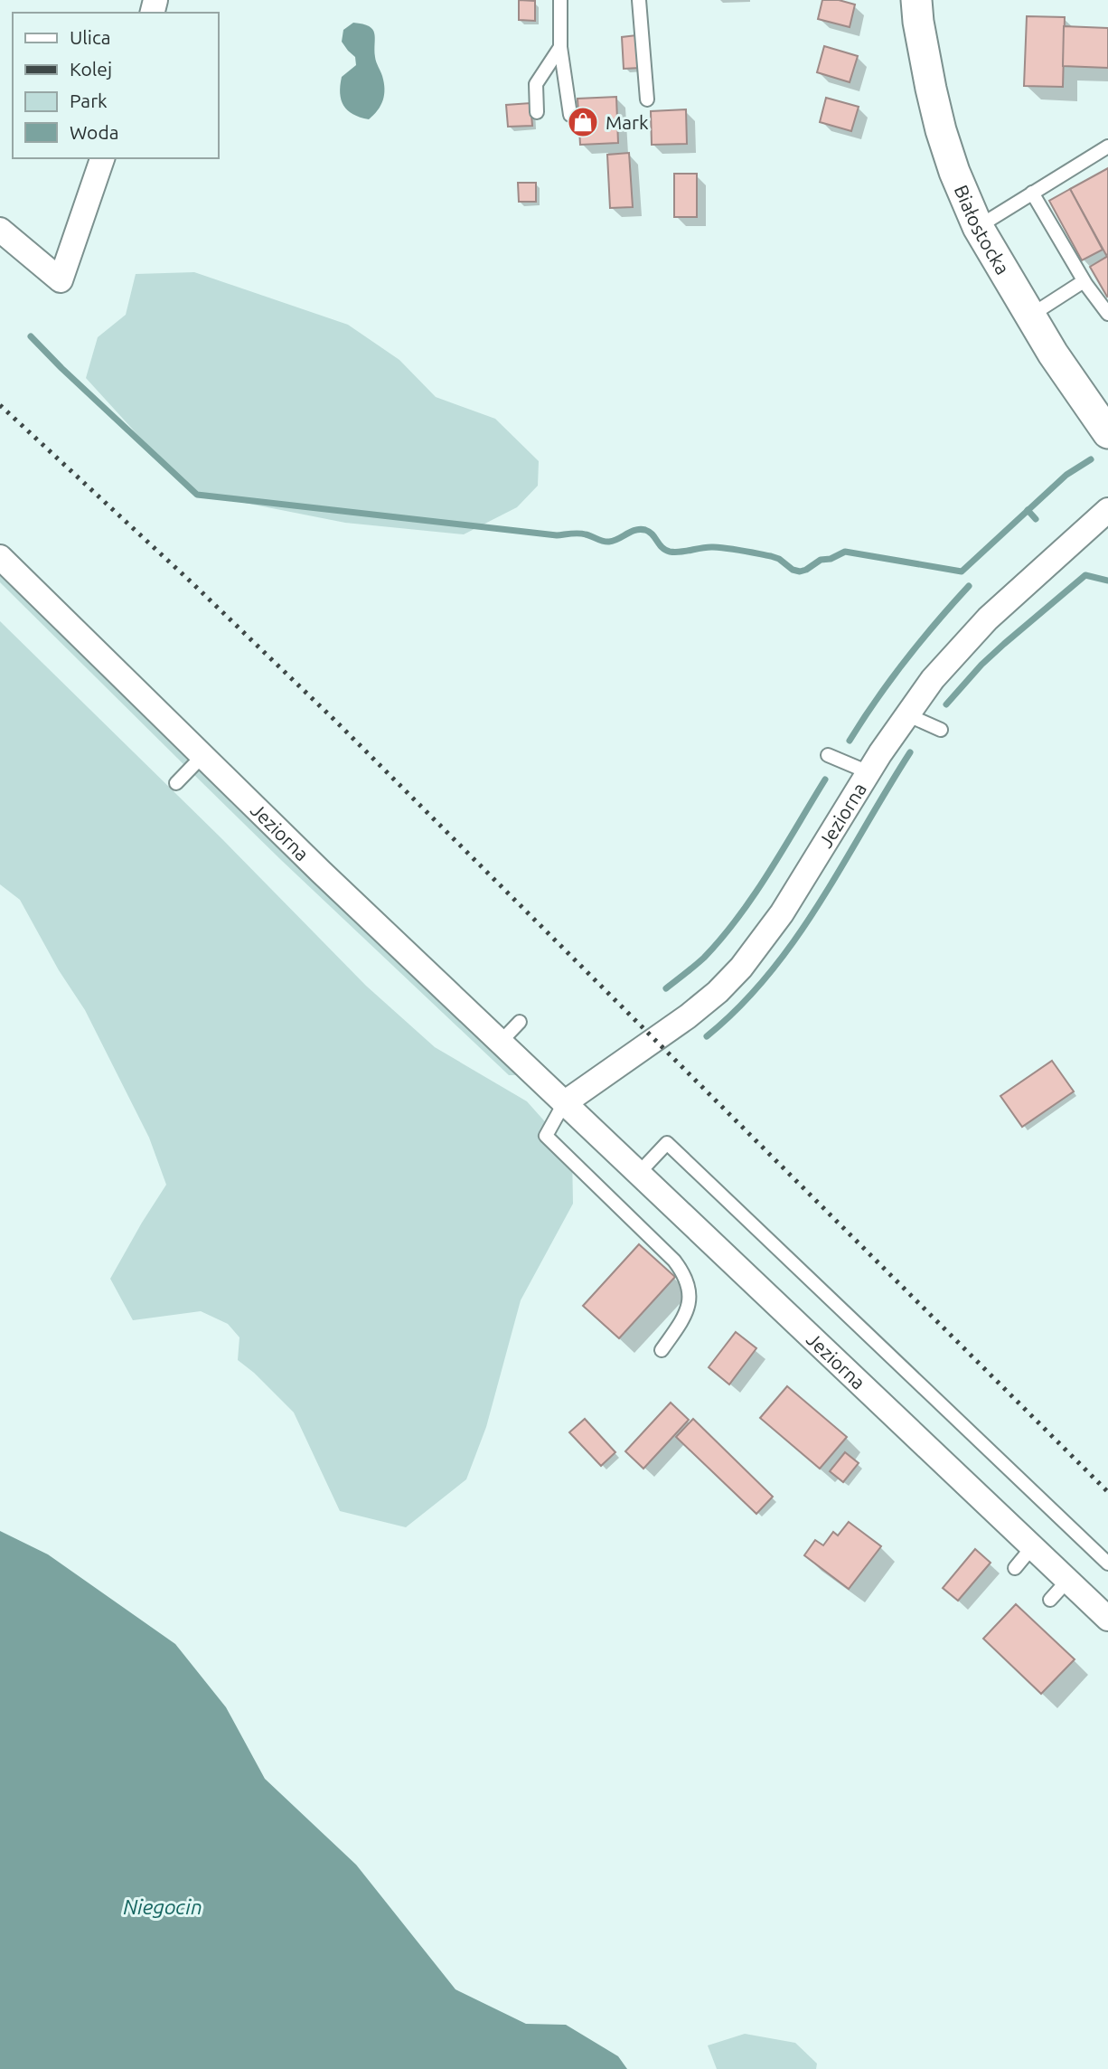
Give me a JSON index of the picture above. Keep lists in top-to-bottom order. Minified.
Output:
{"streets":{"street":["Białostocka","Jeziorna"]},"water":["Niegocin"],"places":{"shop":["Mark"]},"legend":["Ulica","Kolej","Park","Woda"]}
